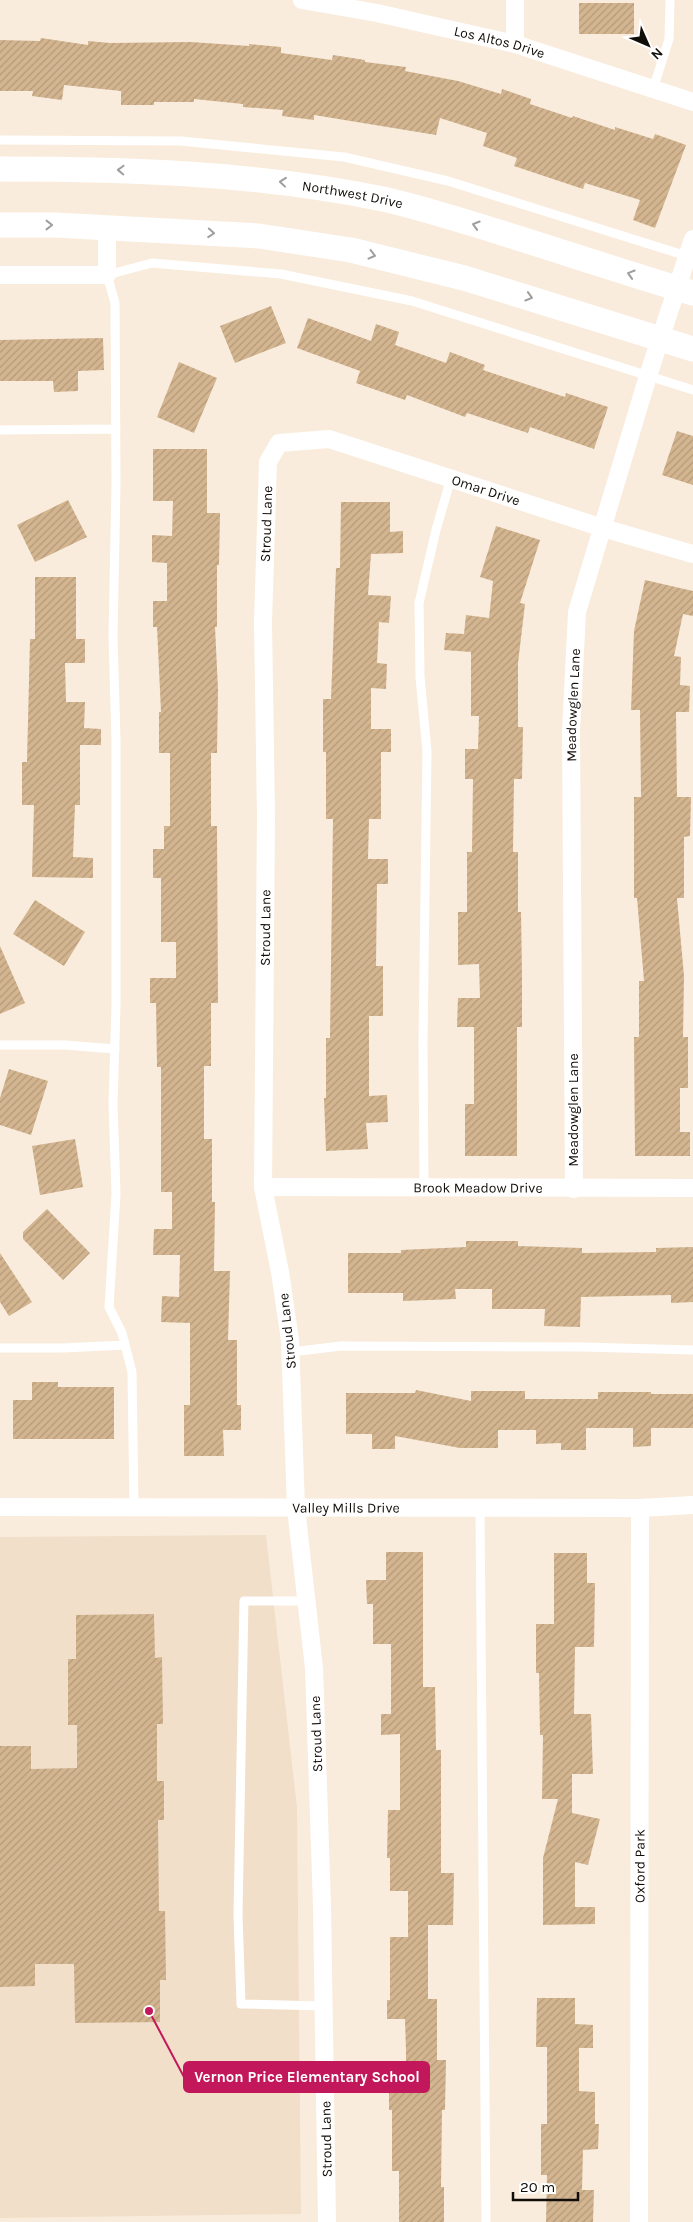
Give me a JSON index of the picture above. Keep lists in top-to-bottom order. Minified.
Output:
{"streets":{"main road":["Northwest Drive"],"street":["Los Altos Drive","Omar Drive","Stroud Lane","Meadowglen Lane","Brook Meadow Drive","Valley Mills Drive","Oxford Park"]},"crossings":[["Northwest Drive","Meadowglen Lane"],["Omar Drive","Stroud Lane"],["Omar Drive","Meadowglen Lane"],["Stroud Lane","Brook Meadow Drive"],["Stroud Lane","Valley Mills Drive"],["Meadowglen Lane","Brook Meadow Drive"],["Valley Mills Drive","Oxford Park"]],"places":["Vernon Price Elementary School"],"scale_bar":"20 m","north":"bottom right"}
